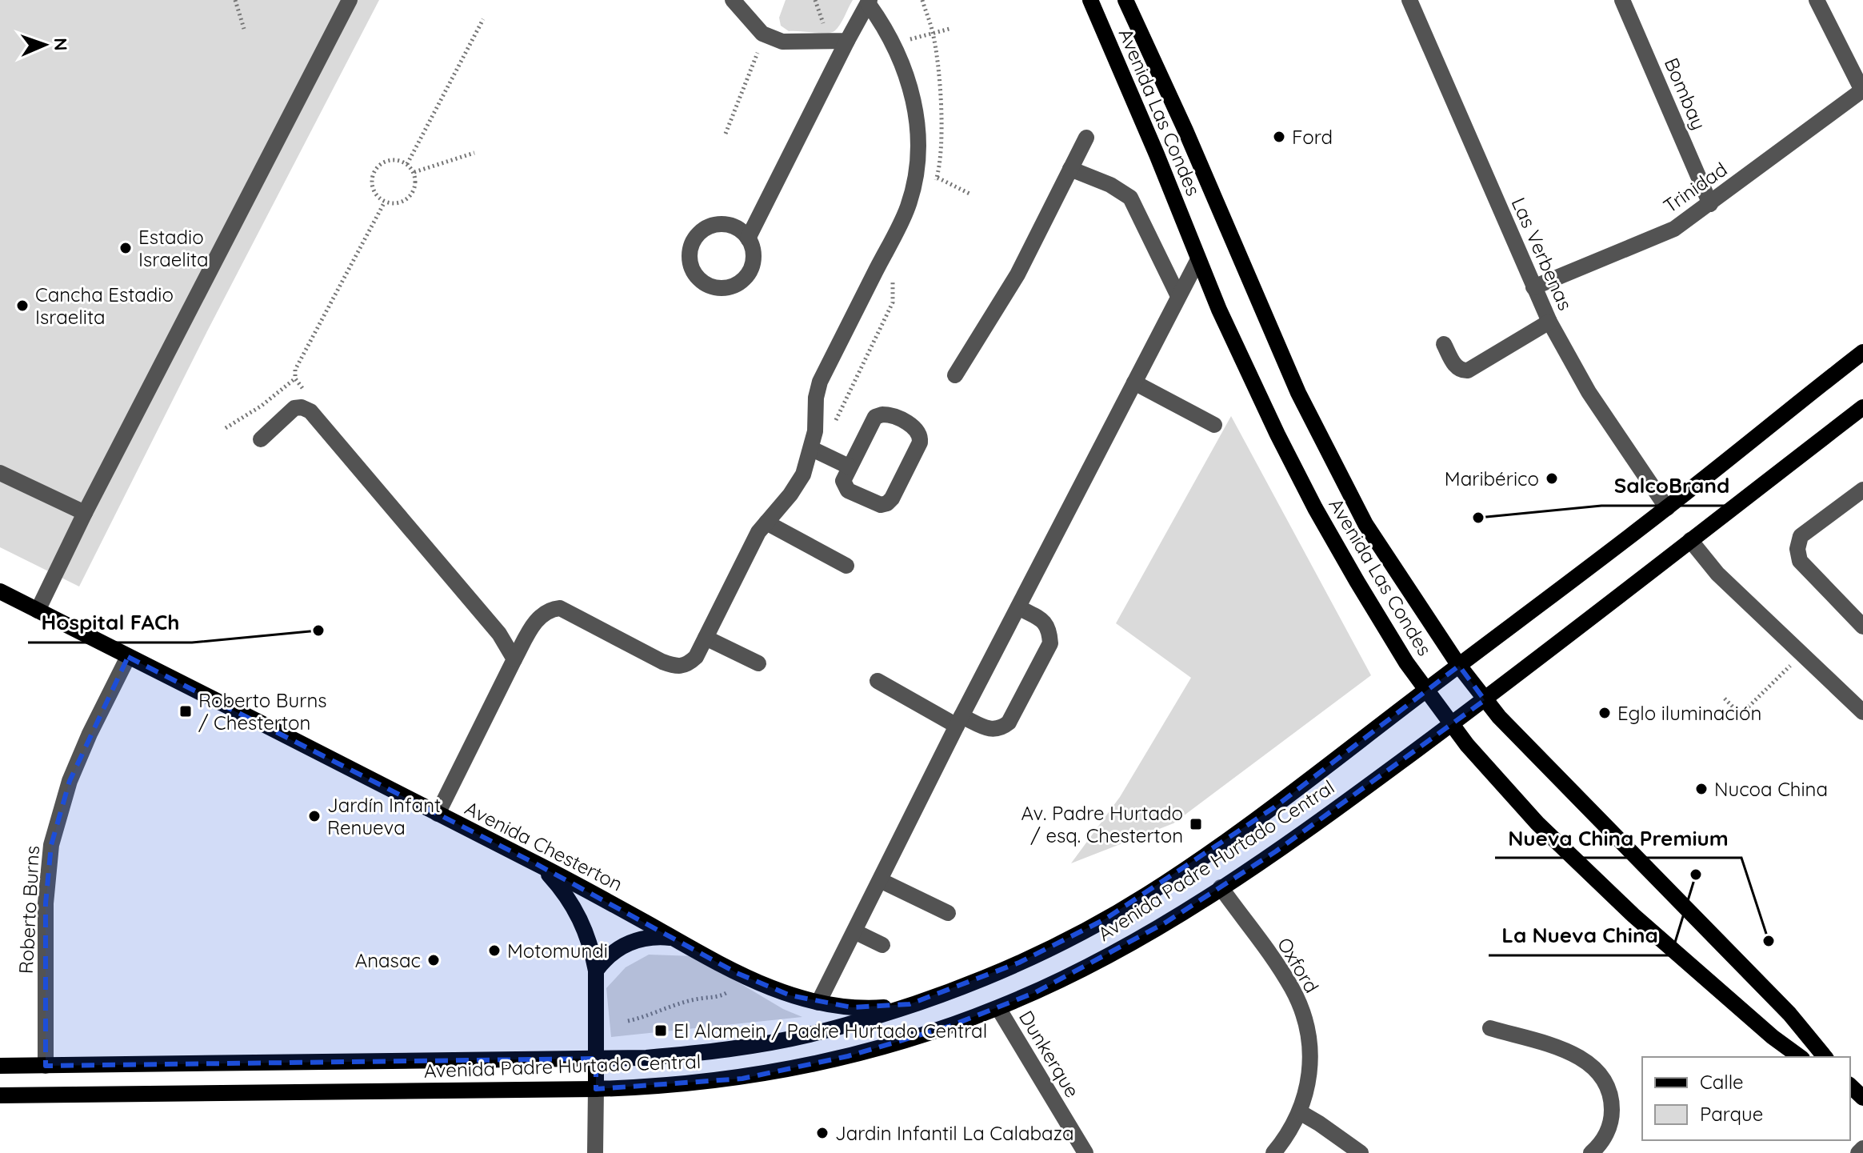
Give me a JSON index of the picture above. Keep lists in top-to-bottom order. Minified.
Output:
{"streets":{"main road":["Avenida Las Condes","Avenida Chesterton","Avenida Padre Hurtado Central"],"street":["Bombay","Trinidad","Las Verbenas","Roberto Burns","Oxford","Dunkerque"]},"crossings":[["Bombay","Trinidad"],["Avenida Las Condes","Avenida Padre Hurtado Central"],["Trinidad","Las Verbenas"],["Las Verbenas","Avenida Padre Hurtado Central"],["Avenida Chesterton","Avenida Padre Hurtado Central"],["Avenida Chesterton","Roberto Burns"],["Avenida Padre Hurtado Central","Roberto Burns"],["Avenida Padre Hurtado Central","Oxford"],["Avenida Padre Hurtado Central","Dunkerque"]],"places":{"other":["Ford","Estadio Israelita","Cancha Estadio Israelita","Maribérico","SalcoBrand","Hospital FACh","Eglo iluminación","Nucoa China","Jardín Infant Renueva","La Nueva China","Nueva China Premium","Motomundi","Anasac","Jardin Infantil La Calabaza"],"transit":["Roberto Burns / Chesterton","Av. Padre Hurtado / esq. Chesterton","El Alamein / Padre Hurtado Central"]},"legend":["Calle","Parque"],"north":"right"}
